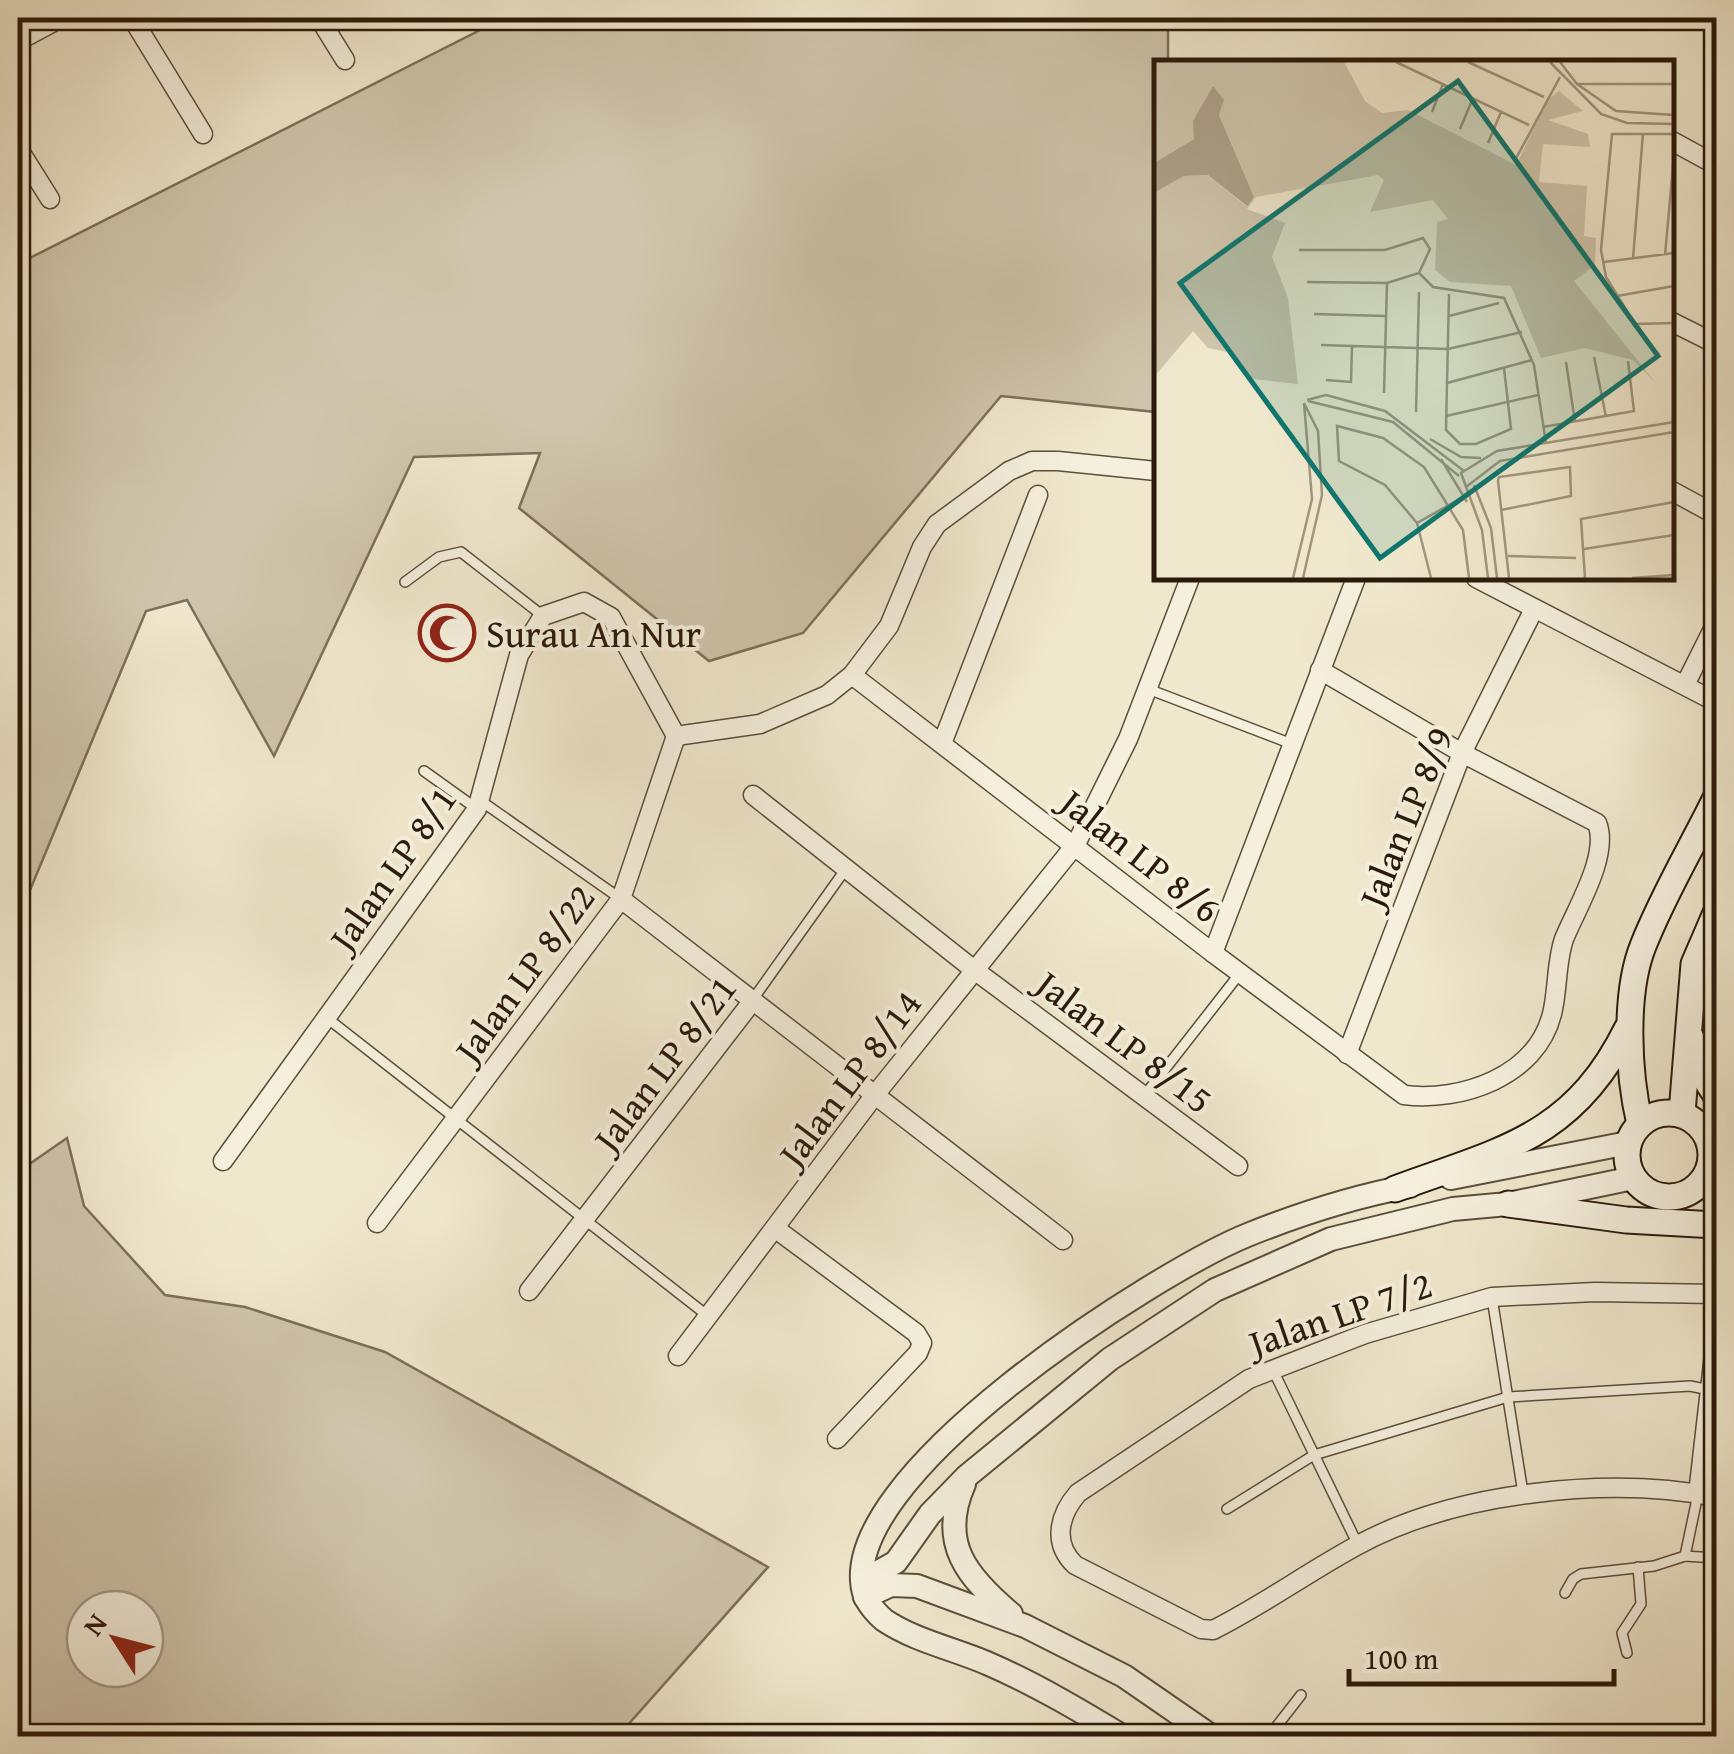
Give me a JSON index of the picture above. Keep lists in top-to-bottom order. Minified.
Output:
{"streets":{"street":["Jalan LP 8/9","Jalan LP 8/6","Jalan LP 8/1","Jalan LP 8/22","Jalan LP 8/15","Jalan LP 8/21","Jalan LP 8/14","Jalan LP 7/2"]},"crossings":[["Jalan LP 8/6","Jalan LP 8/14"],["Jalan LP 8/15","Jalan LP 8/21"],["Jalan LP 8/15","Jalan LP 8/14"]],"places":{"mosque":["Surau An Nur"]},"scale_bar":"100 m","north":"top left"}
